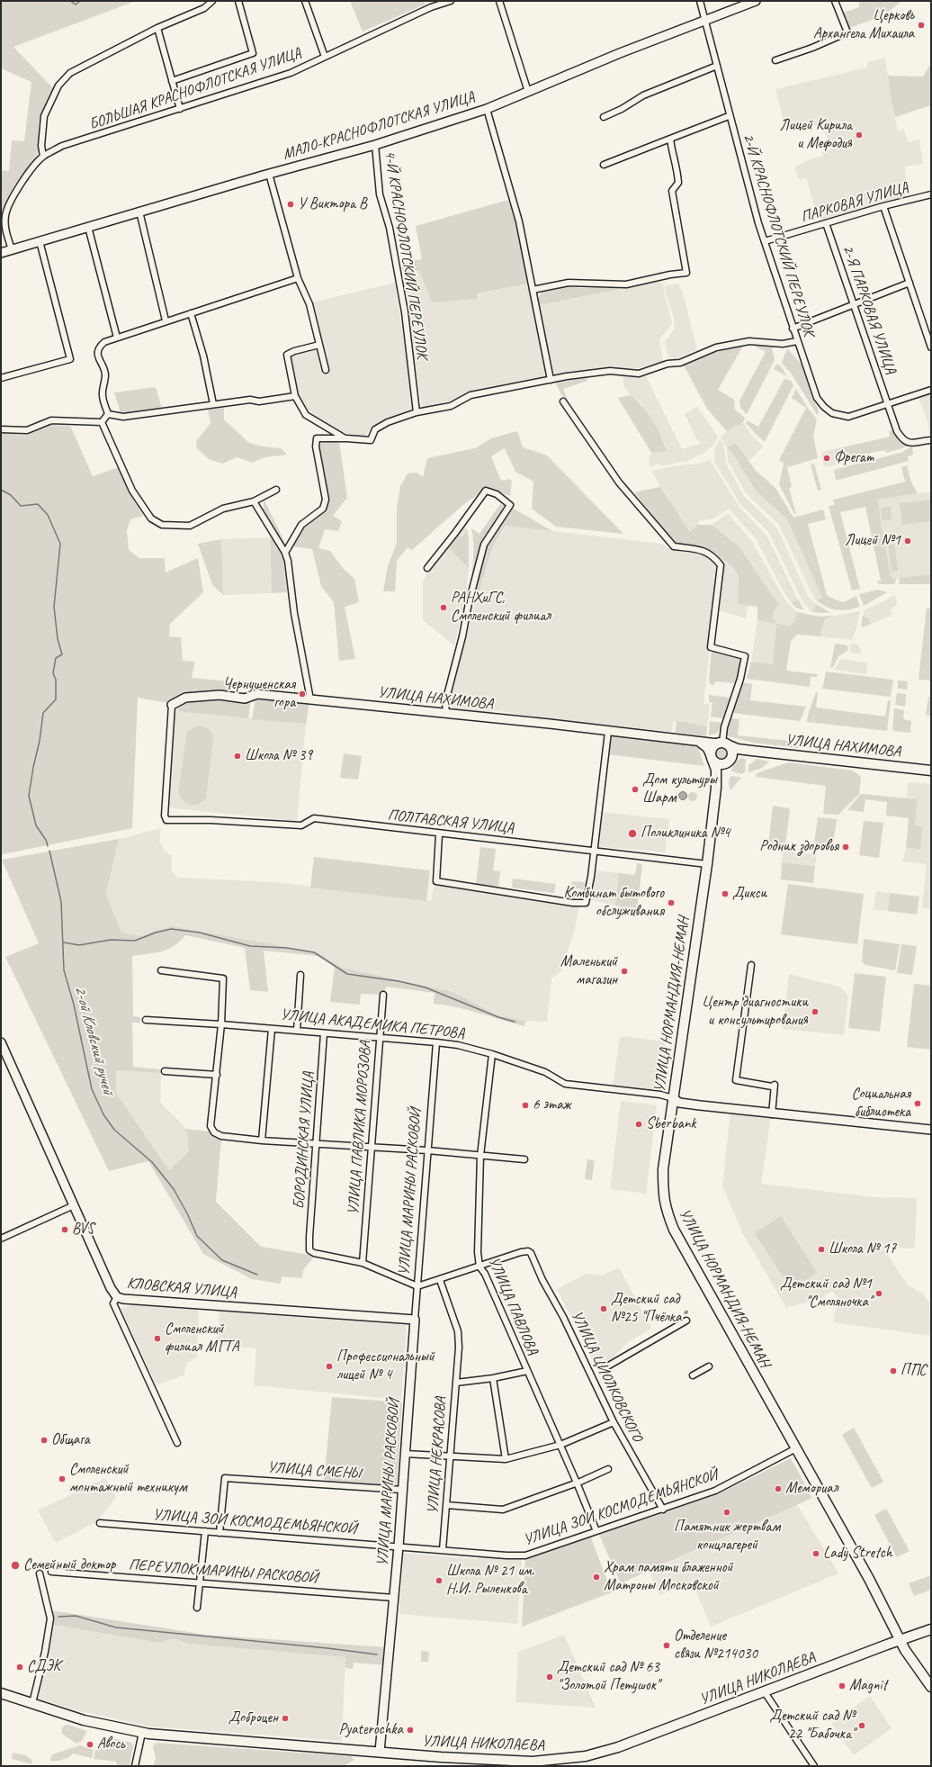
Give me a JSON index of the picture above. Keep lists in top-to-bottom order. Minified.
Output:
{"streets":{"main road":["УЛИЦА НАХИМОВА","УЛИЦА НОРМАНДИЯ-НЕМАН","УЛИЦА НИКОЛАЕВА"],"street":["БОЛЬШАЯ КРАСНОФЛОТСКАЯ УЛИЦА","МАЛО-КРАСНОФЛОТСКАЯ УЛИЦА","ПАРКОВАЯ УЛИЦА","2-Й КРАСНОФЛОТСКИЙ ПЕРЕУЛОК","4-Й КРАСНОФЛОТСКИЙ ПЕРЕУЛОК","2-Я ПАРКОВАЯ УЛИЦА","ПОЛТАВСКАЯ УЛИЦА","УЛИЦА АКАДЕМИКА ПЕТРОВА","УЛИЦА ПАВЛИКА МОРОЗОВА","БОРОДИНСКАЯ УЛИЦА","УЛИЦА МАРИНЫ РАСКОВОЙ","КЛОВСКАЯ УЛИЦА","УЛИЦА ПАВЛОВА","УЛИЦА ЦИОЛКОВСКОГО","УЛИЦА НЕКРАСОВА","УЛИЦА СМЕНЫ","УЛИЦА ЗОИ КОСМОДЕМЬЯНСКОЙ","ПЕРЕУЛОК МАРИНЫ РАСКОВОЙ"]},"crossings":[["БОЛЬШАЯ КРАСНОФЛОТСКАЯ УЛИЦА","МАЛО-КРАСНОФЛОТСКАЯ УЛИЦА"],["МАЛО-КРАСНОФЛОТСКАЯ УЛИЦА","2-Й КРАСНОФЛОТСКИЙ ПЕРЕУЛОК"],["МАЛО-КРАСНОФЛОТСКАЯ УЛИЦА","4-Й КРАСНОФЛОТСКИЙ ПЕРЕУЛОК"],["ПАРКОВАЯ УЛИЦА","2-Й КРАСНОФЛОТСКИЙ ПЕРЕУЛОК"],["ПАРКОВАЯ УЛИЦА","2-Я ПАРКОВАЯ УЛИЦА"],["2-Й КРАСНОФЛОТСКИЙ ПЕРЕУЛОК","2-Я ПАРКОВАЯ УЛИЦА"],["УЛИЦА НАХИМОВА","ПОЛТАВСКАЯ УЛИЦА"],["ПОЛТАВСКАЯ УЛИЦА","УЛИЦА НОРМАНДИЯ-НЕМАН"],["УЛИЦА НОРМАНДИЯ-НЕМАН","УЛИЦА АКАДЕМИКА ПЕТРОВА"],["УЛИЦА НОРМАНДИЯ-НЕМАН","УЛИЦА ЗОИ КОСМОДЕМЬЯНСКОЙ"],["УЛИЦА НОРМАНДИЯ-НЕМАН","УЛИЦА НИКОЛАЕВА"],["УЛИЦА АКАДЕМИКА ПЕТРОВА","УЛИЦА ПАВЛИКА МОРОЗОВА"],["УЛИЦА АКАДЕМИКА ПЕТРОВА","БОРОДИНСКАЯ УЛИЦА"],["УЛИЦА АКАДЕМИКА ПЕТРОВА","УЛИЦА МАРИНЫ РАСКОВОЙ"],["УЛИЦА АКАДЕМИКА ПЕТРОВА","УЛИЦА ПАВЛОВА"],["УЛИЦА ПАВЛИКА МОРОЗОВА","БОРОДИНСКАЯ УЛИЦА"],["УЛИЦА МАРИНЫ РАСКОВОЙ","КЛОВСКАЯ УЛИЦА"],["УЛИЦА МАРИНЫ РАСКОВОЙ","УЛИЦА СМЕНЫ"],["УЛИЦА МАРИНЫ РАСКОВОЙ","УЛИЦА ЗОИ КОСМОДЕМЬЯНСКОЙ"],["УЛИЦА МАРИНЫ РАСКОВОЙ","ПЕРЕУЛОК МАРИНЫ РАСКОВОЙ"],["УЛИЦА МАРИНЫ РАСКОВОЙ","УЛИЦА НИКОЛАЕВА"],["УЛИЦА ПАВЛОВА","УЛИЦА ЦИОЛКОВСКОГО"],["УЛИЦА ПАВЛОВА","УЛИЦА ЗОИ КОСМОДЕМЬЯНСКОЙ"],["УЛИЦА ЦИОЛКОВСКОГО","УЛИЦА ЗОИ КОСМОДЕМЬЯНСКОЙ"],["УЛИЦА НЕКРАСОВА","УЛИЦА ЗОИ КОСМОДЕМЬЯНСКОЙ"],["УЛИЦА СМЕНЫ","УЛИЦА ЗОИ КОСМОДЕМЬЯНСКОЙ"]],"water":["2-ой Кловский ручей"],"places":["Церковь Архангела Михаила","Лицей Кирила и Мефодия","У Виктора В","Фрегат","Лицей №1","РАНХиГС, Смоленский филиал","Чернушенская гора","Школа № 39","Дом культуры Шарм","Поликлиника №4","Родник здоровья","Дикси","Комбинат бытового обслуживания","Маленький магазин","Центр диагностики и консультирования","Социальная библиотека","6 этаж","Sberbank","BVS","Школа № 17","Детский сад №1 \"Смоляночка\"","Детский сад №25 \"Пчёлка\"","Смоленский филиал МГТА","Профессиональный лицей № 4","ППС","Общага","Смоленский монтажный техникум","Мемориал","Памятник жертвам концлагерей","Lady Stretch","Семейный доктор","Храм памяти блаженной Матроны Московской","Школа № 21 им. Н.И. Рыленкова","Отделение связи №214030","СДЭК","Детский сад № 63 \"Золотой Петушок\"","Magnit","Доброцен","Детский сад № 22 \"Бабочка\"","Pyaterochka","Авось"]}
